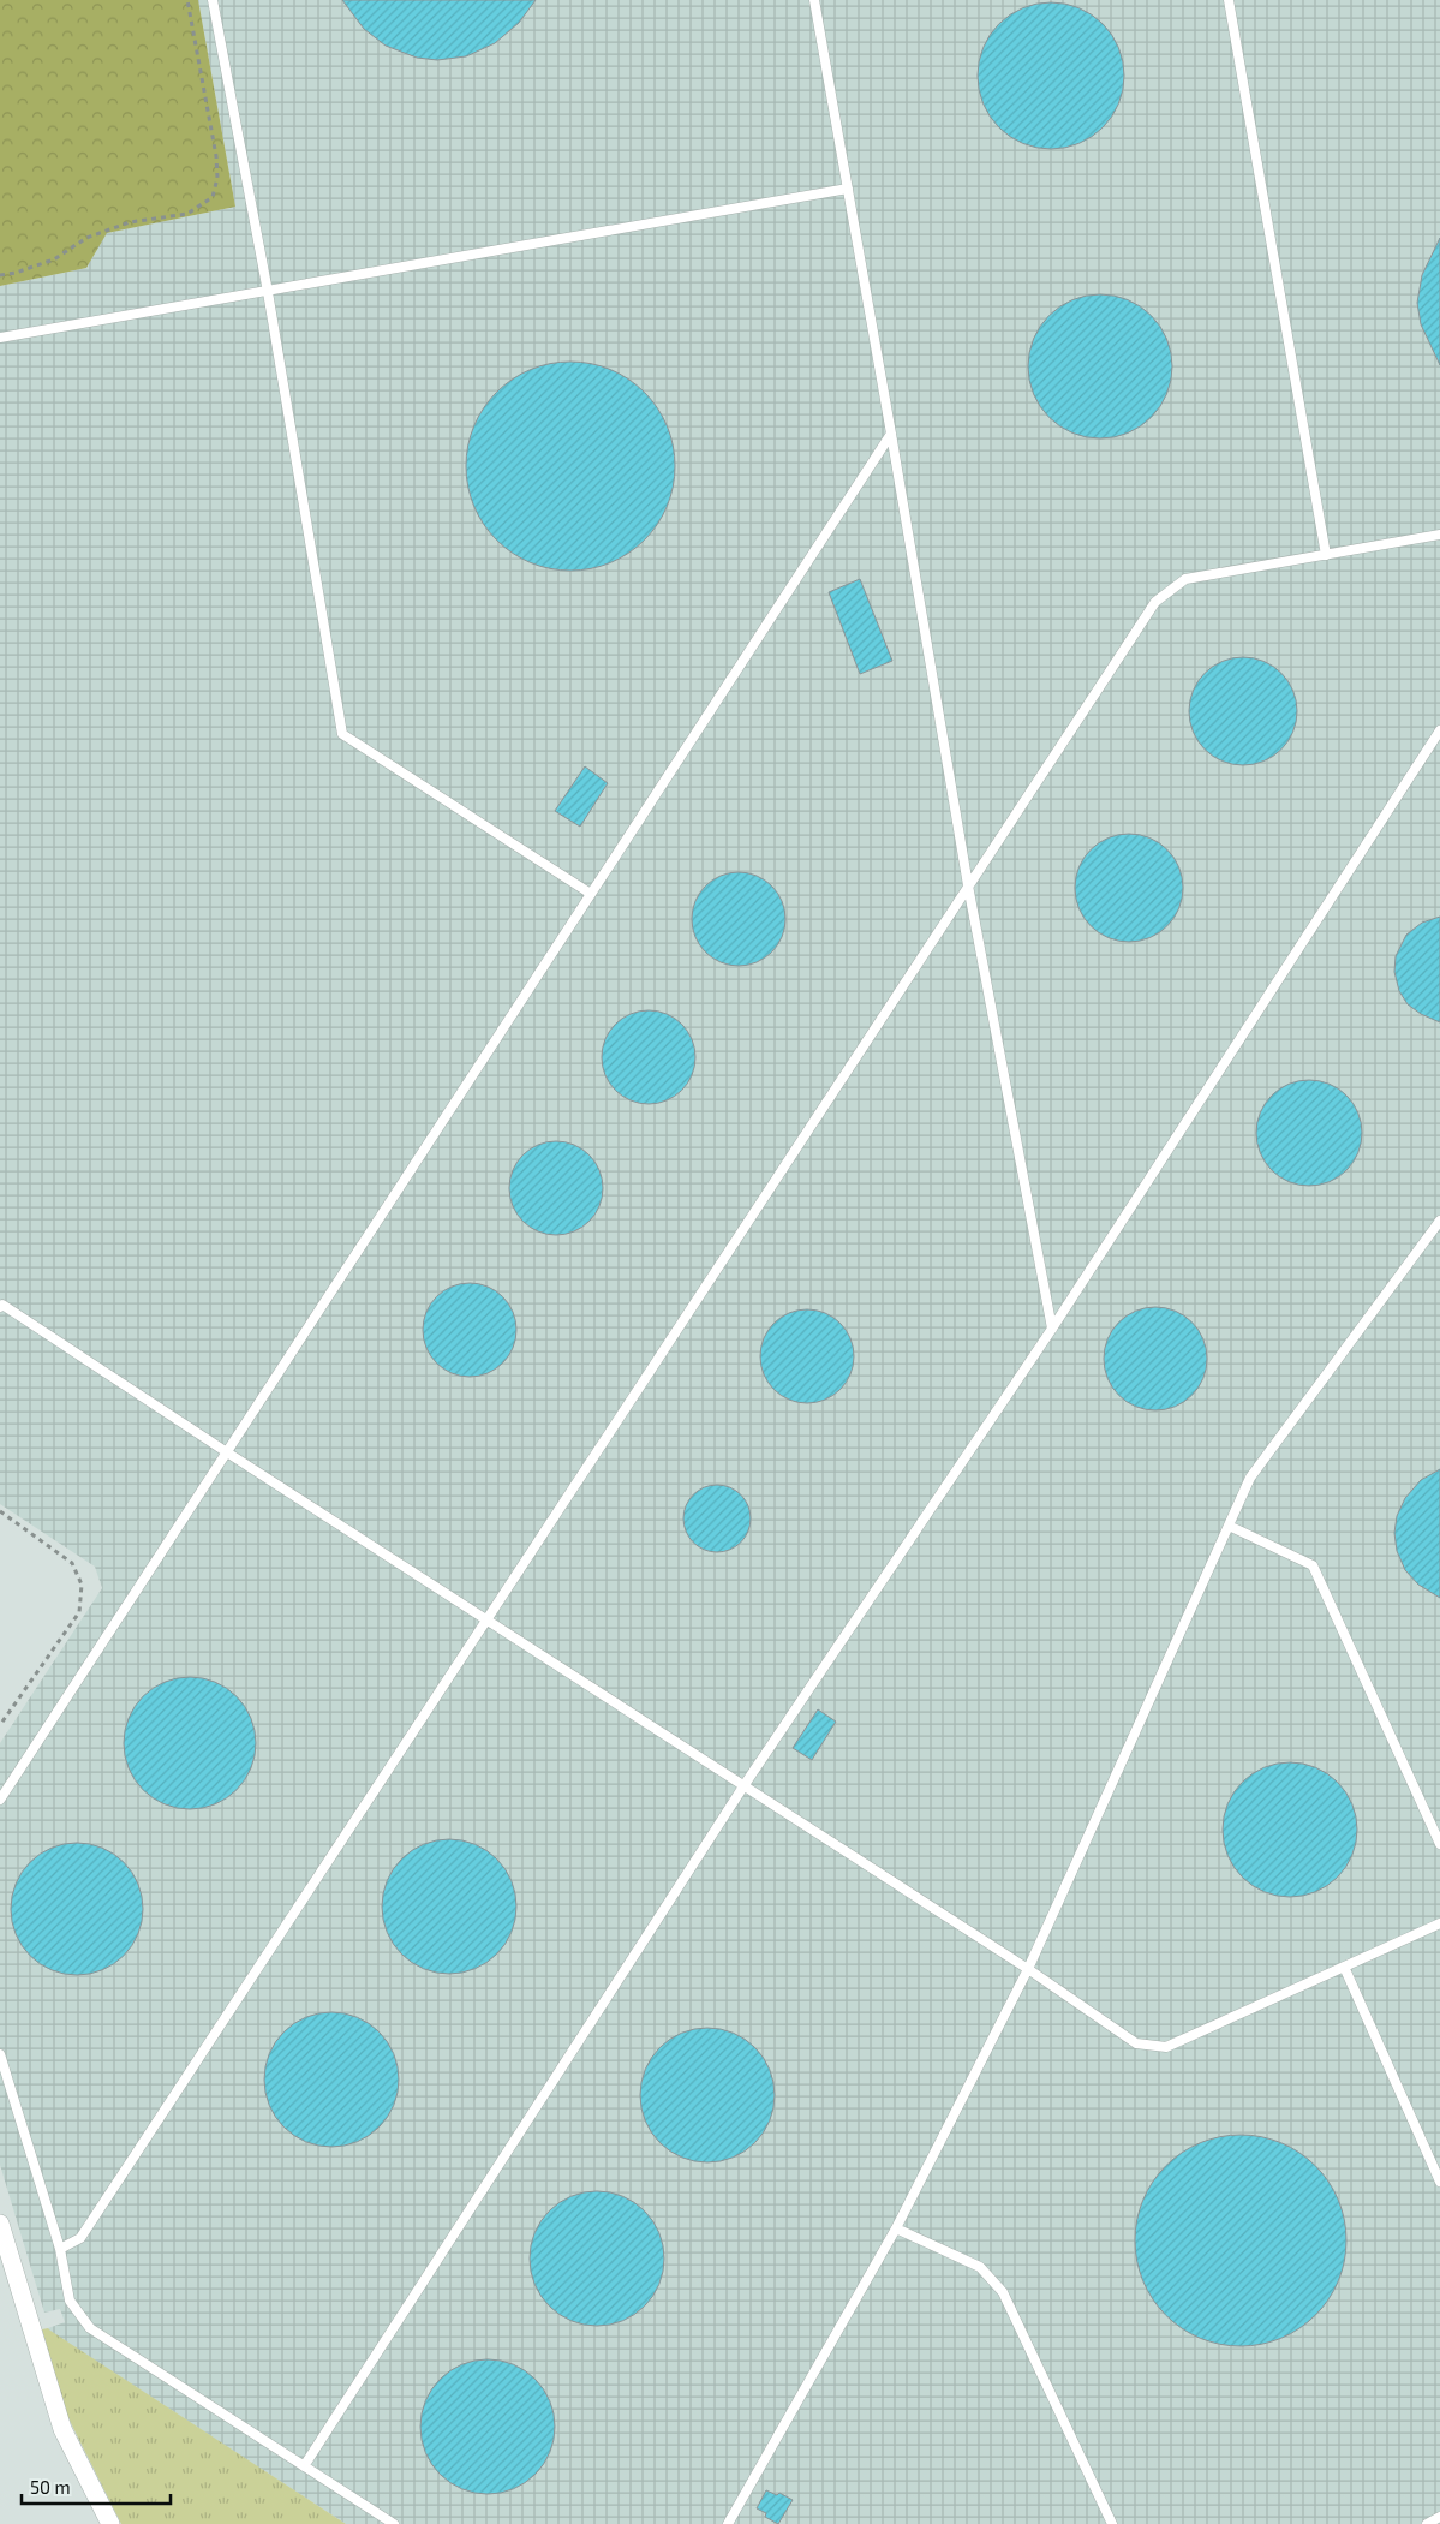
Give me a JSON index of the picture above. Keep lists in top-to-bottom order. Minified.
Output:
{"scale_bar":"50 m"}
